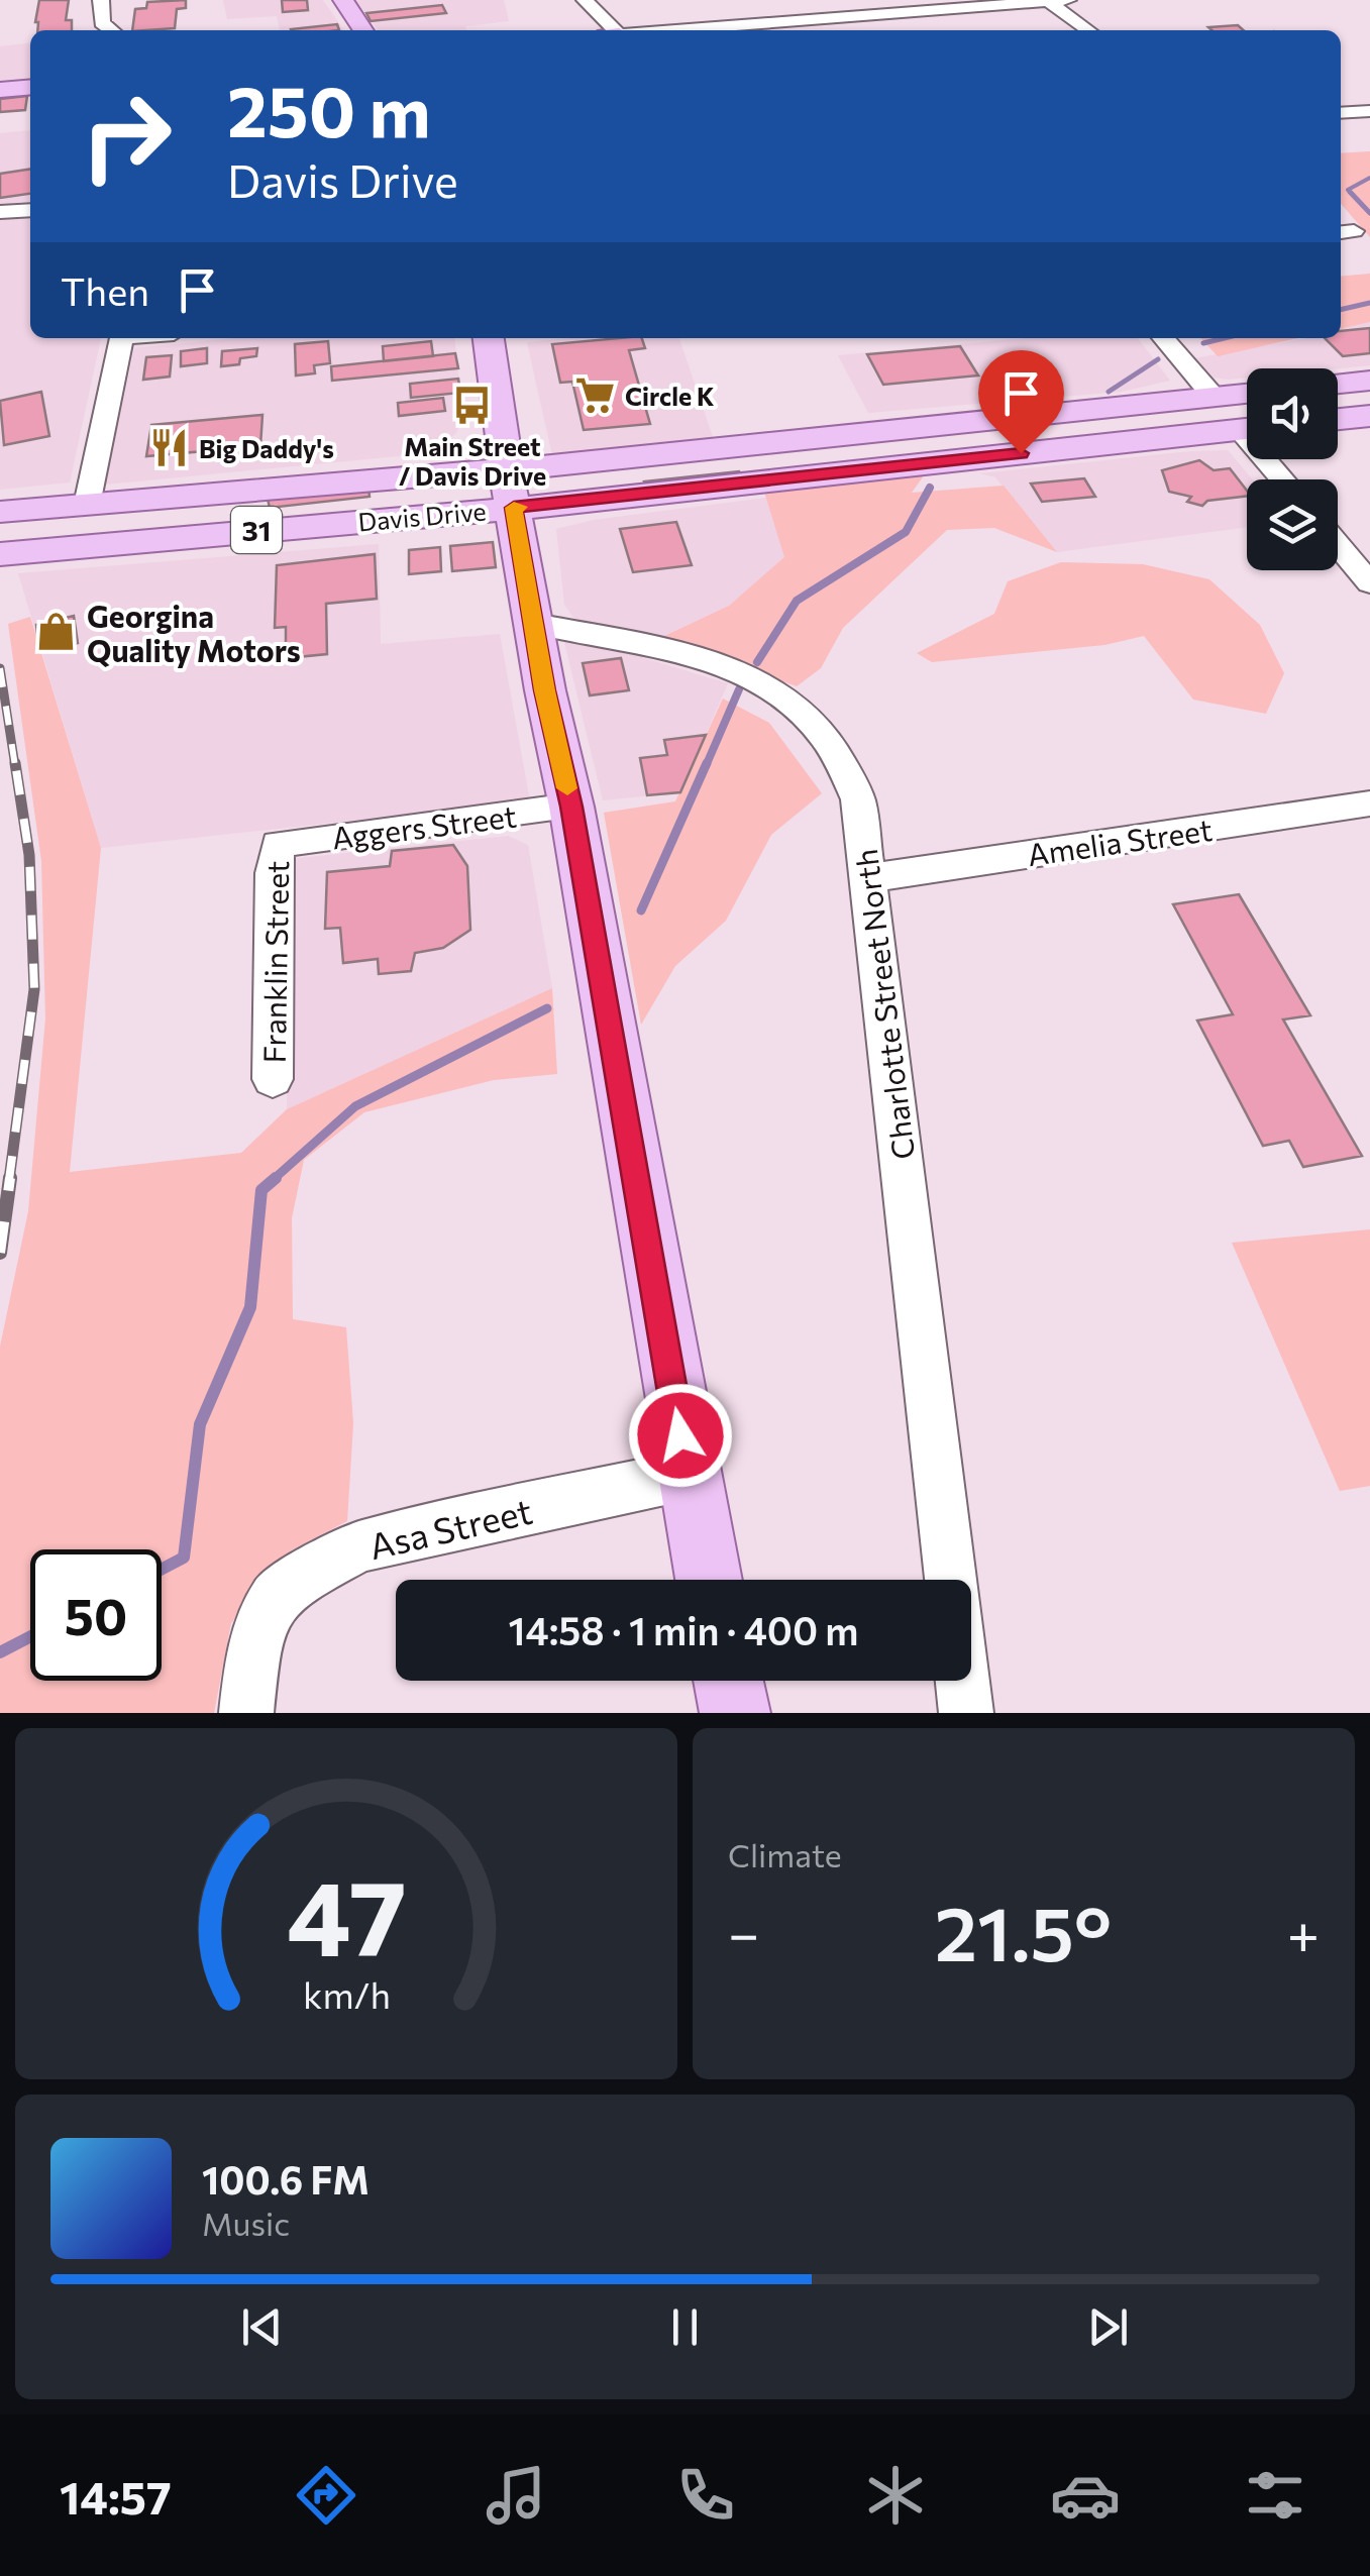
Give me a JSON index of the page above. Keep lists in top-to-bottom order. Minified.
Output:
{"streets":{"main road":["Davis Drive","31"],"street":["Aggers Street","Amelia Street","Franklin Street","Charlotte Street North","Asa Street"]},"crossings":[["Aggers Street","Franklin Street"],["Amelia Street","Charlotte Street North"]],"places":{"supermarket":["Circle K"],"bus stop":["Main Street / Davis Drive"],"restaurant":["Big Daddy's"],"shop":["Georgina Quality Motors"]},"page":{"turn":["250 m","Davis Drive"],"then":"Then","limit":"50","trip":"14:58 · 1 min · 400 m","tile":"Climate","heat":["−","21.5°","+"],"song":["100.6 FM","Music"],"tabs":"14:57","gauge":["47","km/h"]}}
